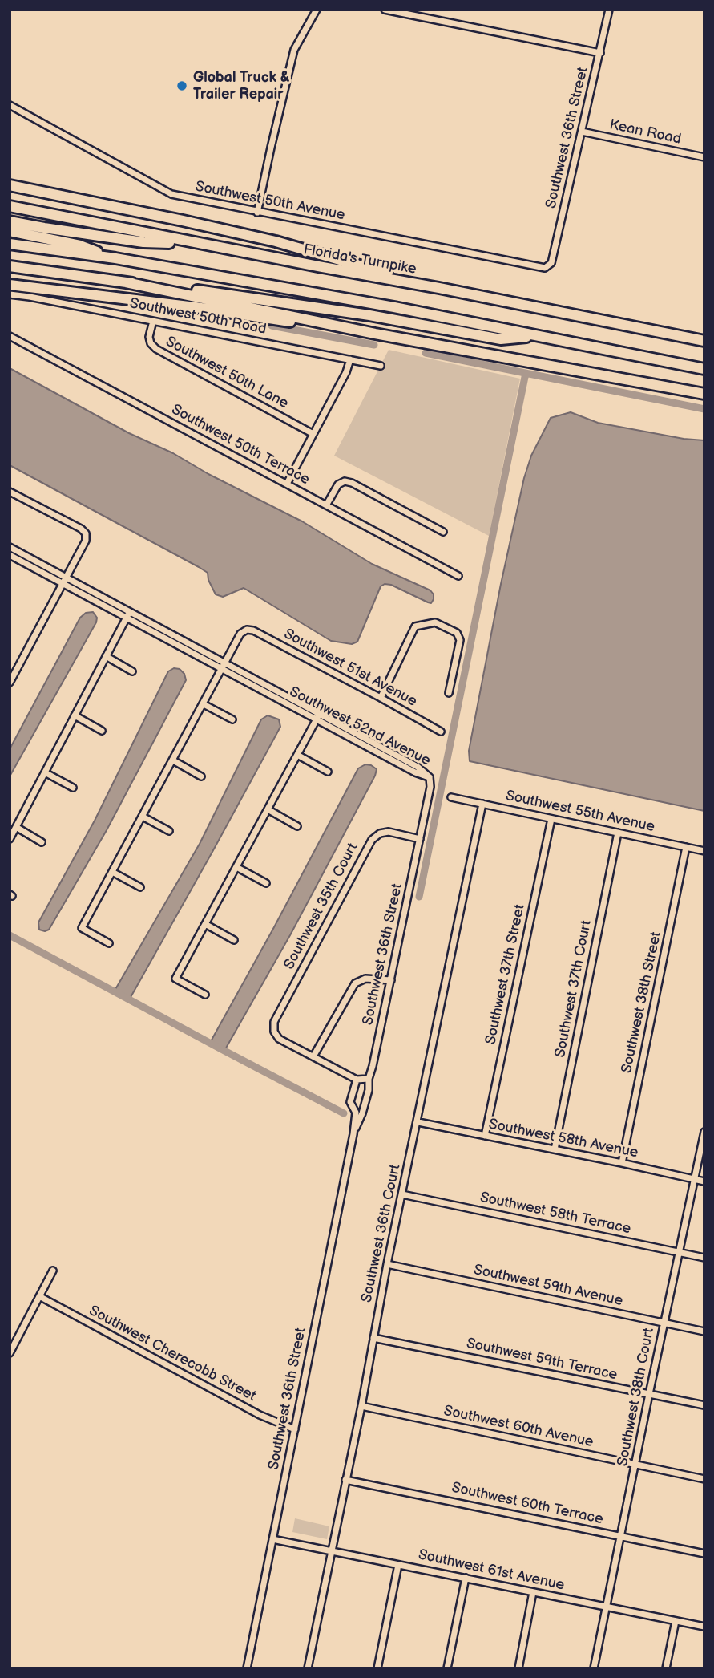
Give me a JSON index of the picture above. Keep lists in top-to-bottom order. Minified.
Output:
{"streets":{"highway":["Florida's Turnpike"],"street":["Kean Road","Southwest 36th Street","Southwest 50th Avenue","Southwest 50th Road","Southwest 50th Lane","Southwest 50th Terrace","Southwest 51st Avenue","Southwest 52nd Avenue","Southwest 55th Avenue","Southwest 35th Court","Southwest 37th Street","Southwest 37th Court","Southwest 38th Street","Southwest 58th Avenue","Southwest 58th Terrace","Southwest 36th Court","Southwest 59th Avenue","Southwest Cherecobb Street","Southwest 59th Terrace","Southwest 38th Court","Southwest 60th Avenue","Southwest 60th Terrace","Southwest 61st Avenue"]},"crossings":[["Kean Road","Southwest 36th Street"],["Southwest 36th Street","Southwest 50th Avenue"],["Southwest 36th Street","Southwest 52nd Avenue"],["Southwest 36th Street","Southwest 35th Court"],["Southwest 36th Street","Southwest Cherecobb Street"],["Southwest 36th Street","Southwest 61st Avenue"],["Southwest 50th Road","Southwest 50th Lane"],["Southwest 51st Avenue","Southwest 52nd Avenue"],["Southwest 55th Avenue","Southwest 37th Street"],["Southwest 55th Avenue","Southwest 37th Court"],["Southwest 55th Avenue","Southwest 38th Street"],["Southwest 55th Avenue","Southwest 36th Court"],["Southwest 37th Street","Southwest 58th Avenue"],["Southwest 37th Court","Southwest 58th Avenue"],["Southwest 38th Street","Southwest 58th Avenue"],["Southwest 58th Avenue","Southwest 36th Court"],["Southwest 58th Avenue","Southwest 38th Court"],["Southwest 58th Terrace","Southwest 36th Court"],["Southwest 58th Terrace","Southwest 38th Court"],["Southwest 36th Court","Southwest 59th Avenue"],["Southwest 36th Court","Southwest 59th Terrace"],["Southwest 36th Court","Southwest 60th Avenue"],["Southwest 36th Court","Southwest 60th Terrace"],["Southwest 36th Court","Southwest 61st Avenue"],["Southwest 59th Avenue","Southwest 38th Court"],["Southwest 59th Terrace","Southwest 38th Court"],["Southwest 38th Court","Southwest 60th Avenue"],["Southwest 38th Court","Southwest 60th Terrace"],["Southwest 38th Court","Southwest 61st Avenue"]],"places":["Global Truck & Trailer Repair"]}
